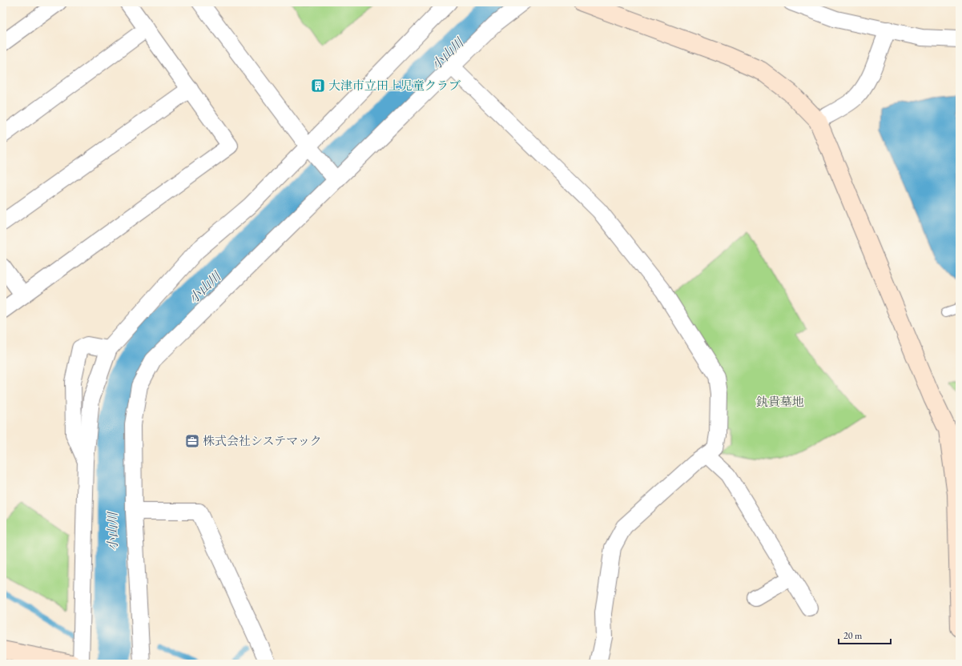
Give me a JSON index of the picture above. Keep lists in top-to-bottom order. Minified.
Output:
{"water":["小山川"],"parks":["釻貴墓地"],"places":{"building":["大津市立田上児童クラブ"],"office":["株式会社システマック"]},"scale_bar":"20 m"}
